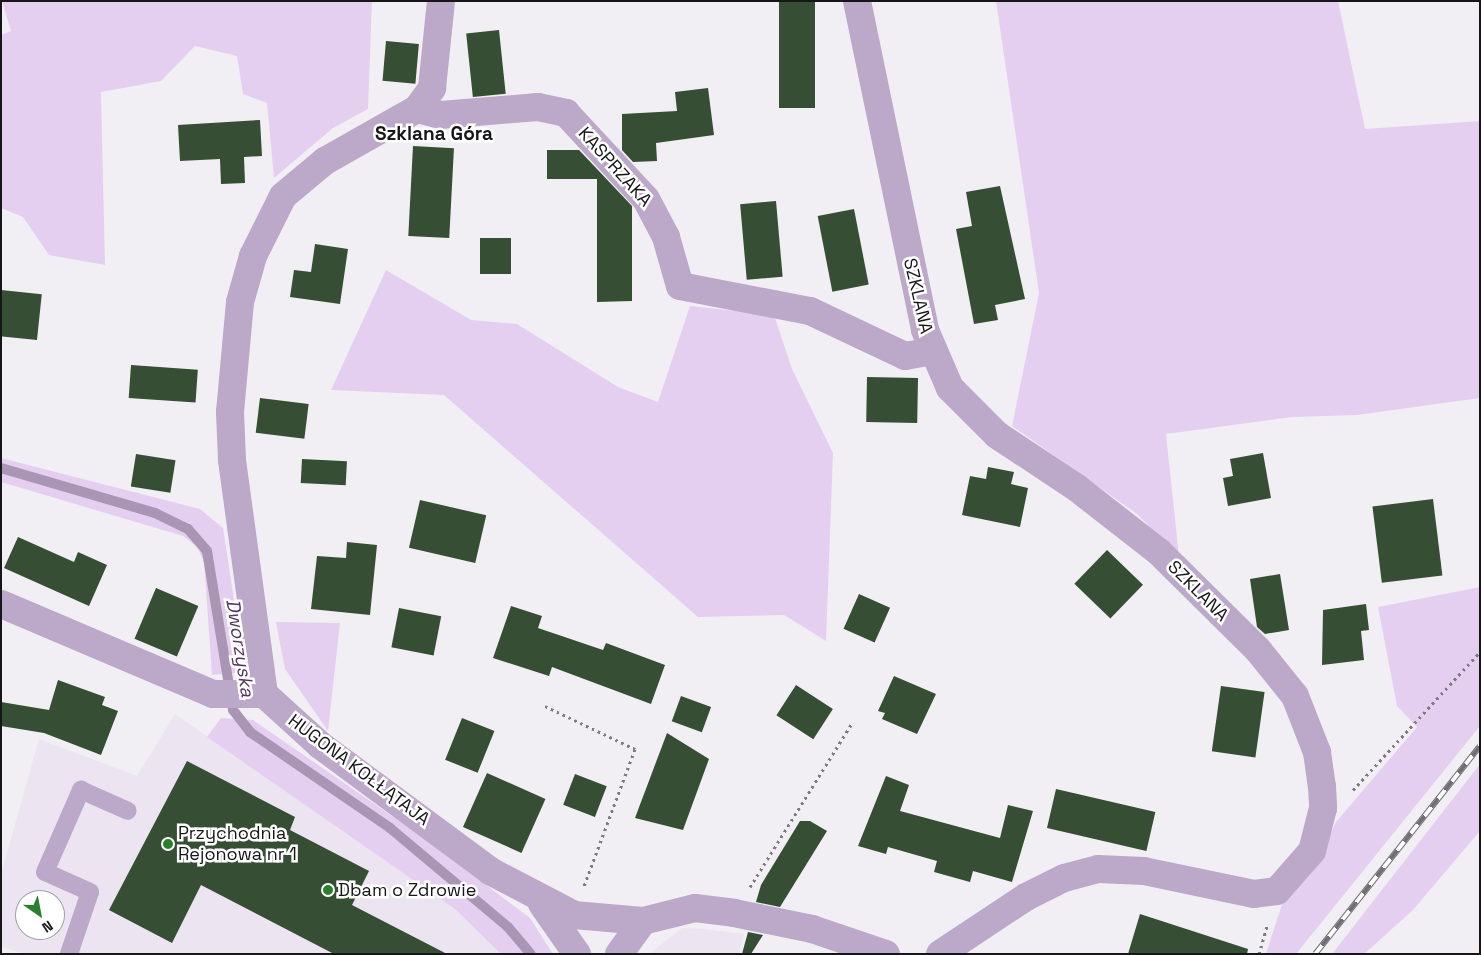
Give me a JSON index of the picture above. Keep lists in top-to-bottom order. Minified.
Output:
{"streets":{"street":["KASPRZAKA","SZKLANA","HUGONA KOŁŁĄTAJA"]},"crossings":[["KASPRZAKA","SZKLANA"]],"districts":["Szklana Góra"],"water":["Dworzyska"],"places":["Przychodnia Rejonowa nr 1","Dbam o Zdrowie"],"north":"bottom right"}
